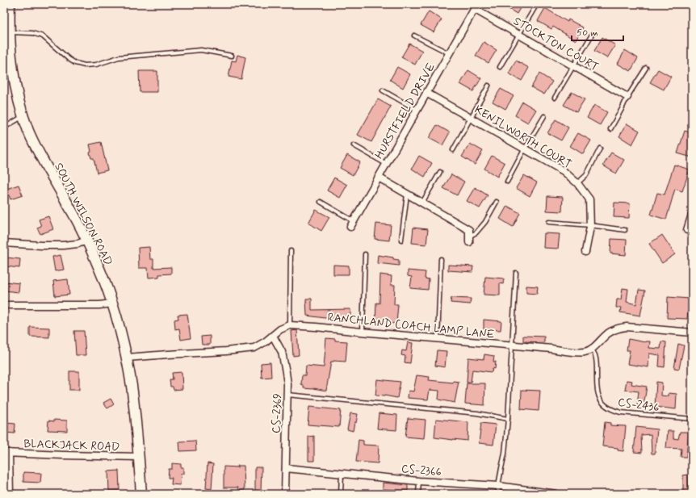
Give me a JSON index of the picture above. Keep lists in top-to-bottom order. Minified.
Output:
{"streets":{"main road":["SOUTH WILSON ROAD"],"street":["STOCKTON COURT","HURSTFIELD DRIVE","KENILWORTH COURT","RANCHLAND COACH LAMP LANE","CS-2369","BLACKJACK ROAD","CS-2366"],"lane":["CS-2436"]},"crossings":[["STOCKTON COURT","HURSTFIELD DRIVE"],["HURSTFIELD DRIVE","KENILWORTH COURT"],["SOUTH WILSON ROAD","BLACKJACK ROAD"],["RANCHLAND COACH LAMP LANE","CS-2436"],["CS-2369","CS-2366"]],"scale_bar":"50 m"}
